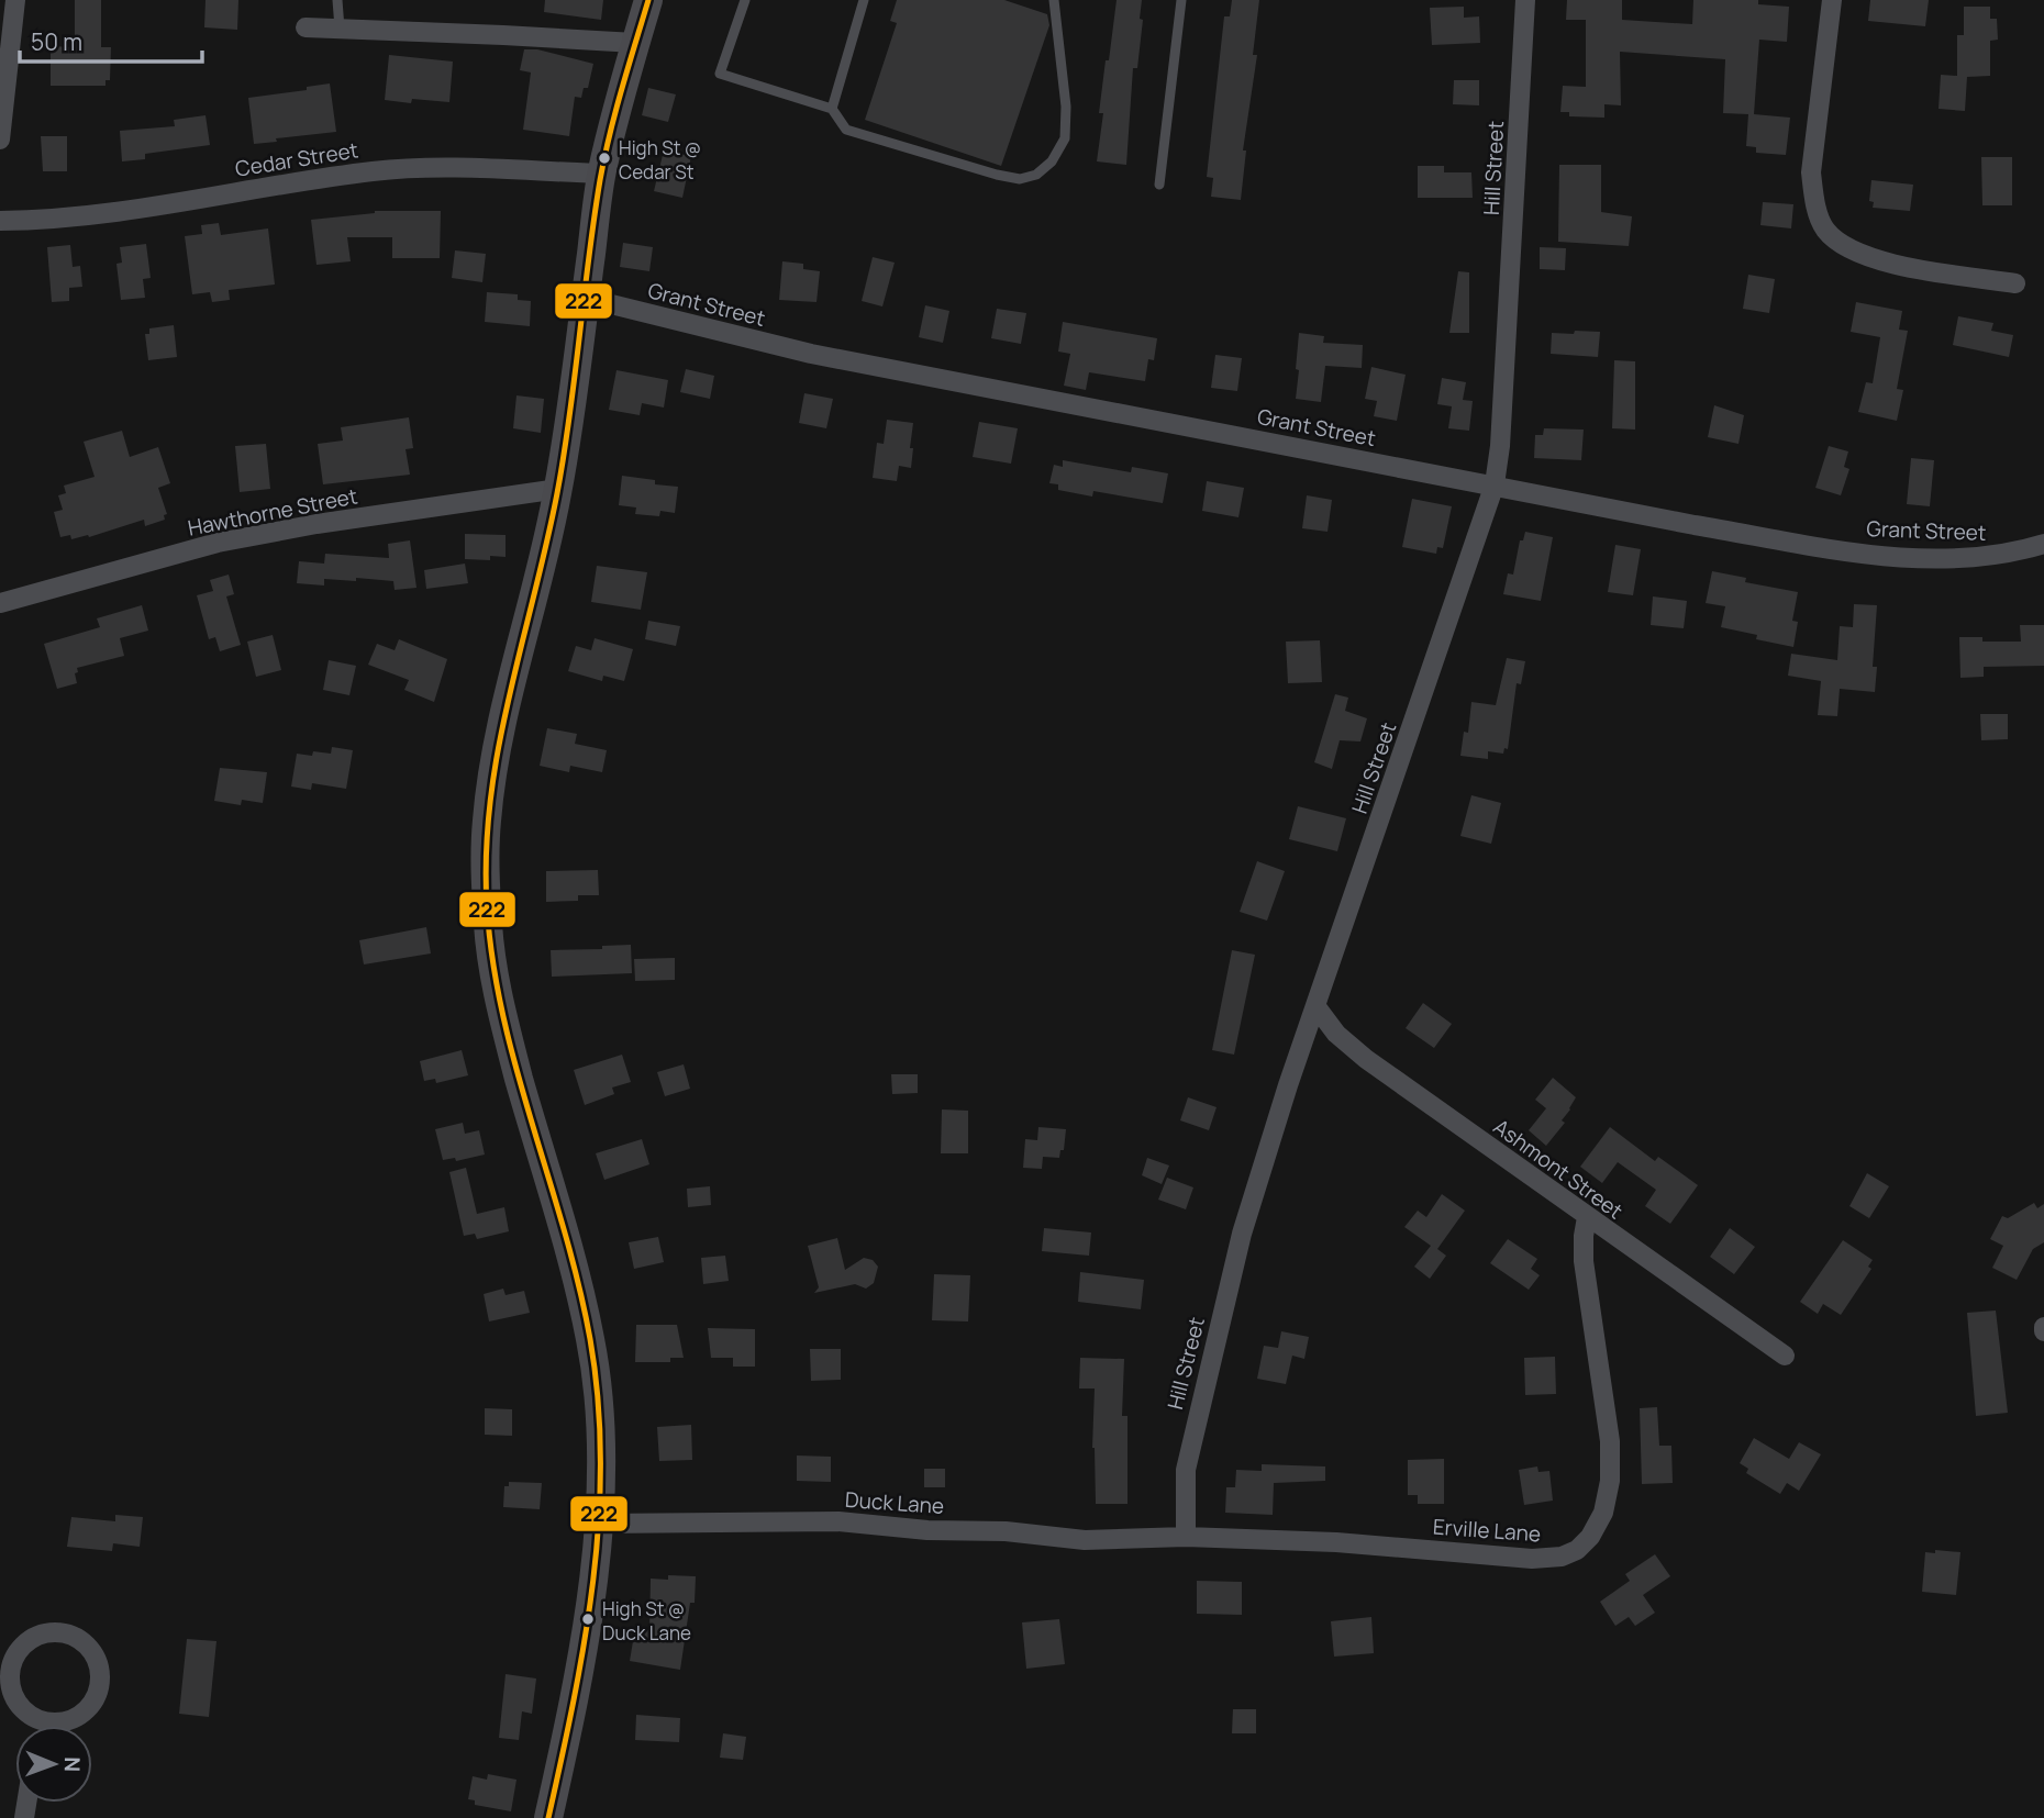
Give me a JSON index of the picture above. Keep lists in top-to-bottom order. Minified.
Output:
{"streets":{"street":["Cedar Street","Hill Street","Grant Street","Hawthorne Street","Ashmont Street","Duck Lane","Erville Lane"]},"crossings":[["Hill Street","Grant Street"],["Hill Street","Ashmont Street"],["Hill Street","Duck Lane"],["Hill Street","Erville Lane"],["Ashmont Street","Erville Lane"],["Duck Lane","Erville Lane"]],"places":["High St @ Cedar St","High St @ Duck Lane"],"lines":["transit line 222"],"scale_bar":"50 m","north":"right"}
